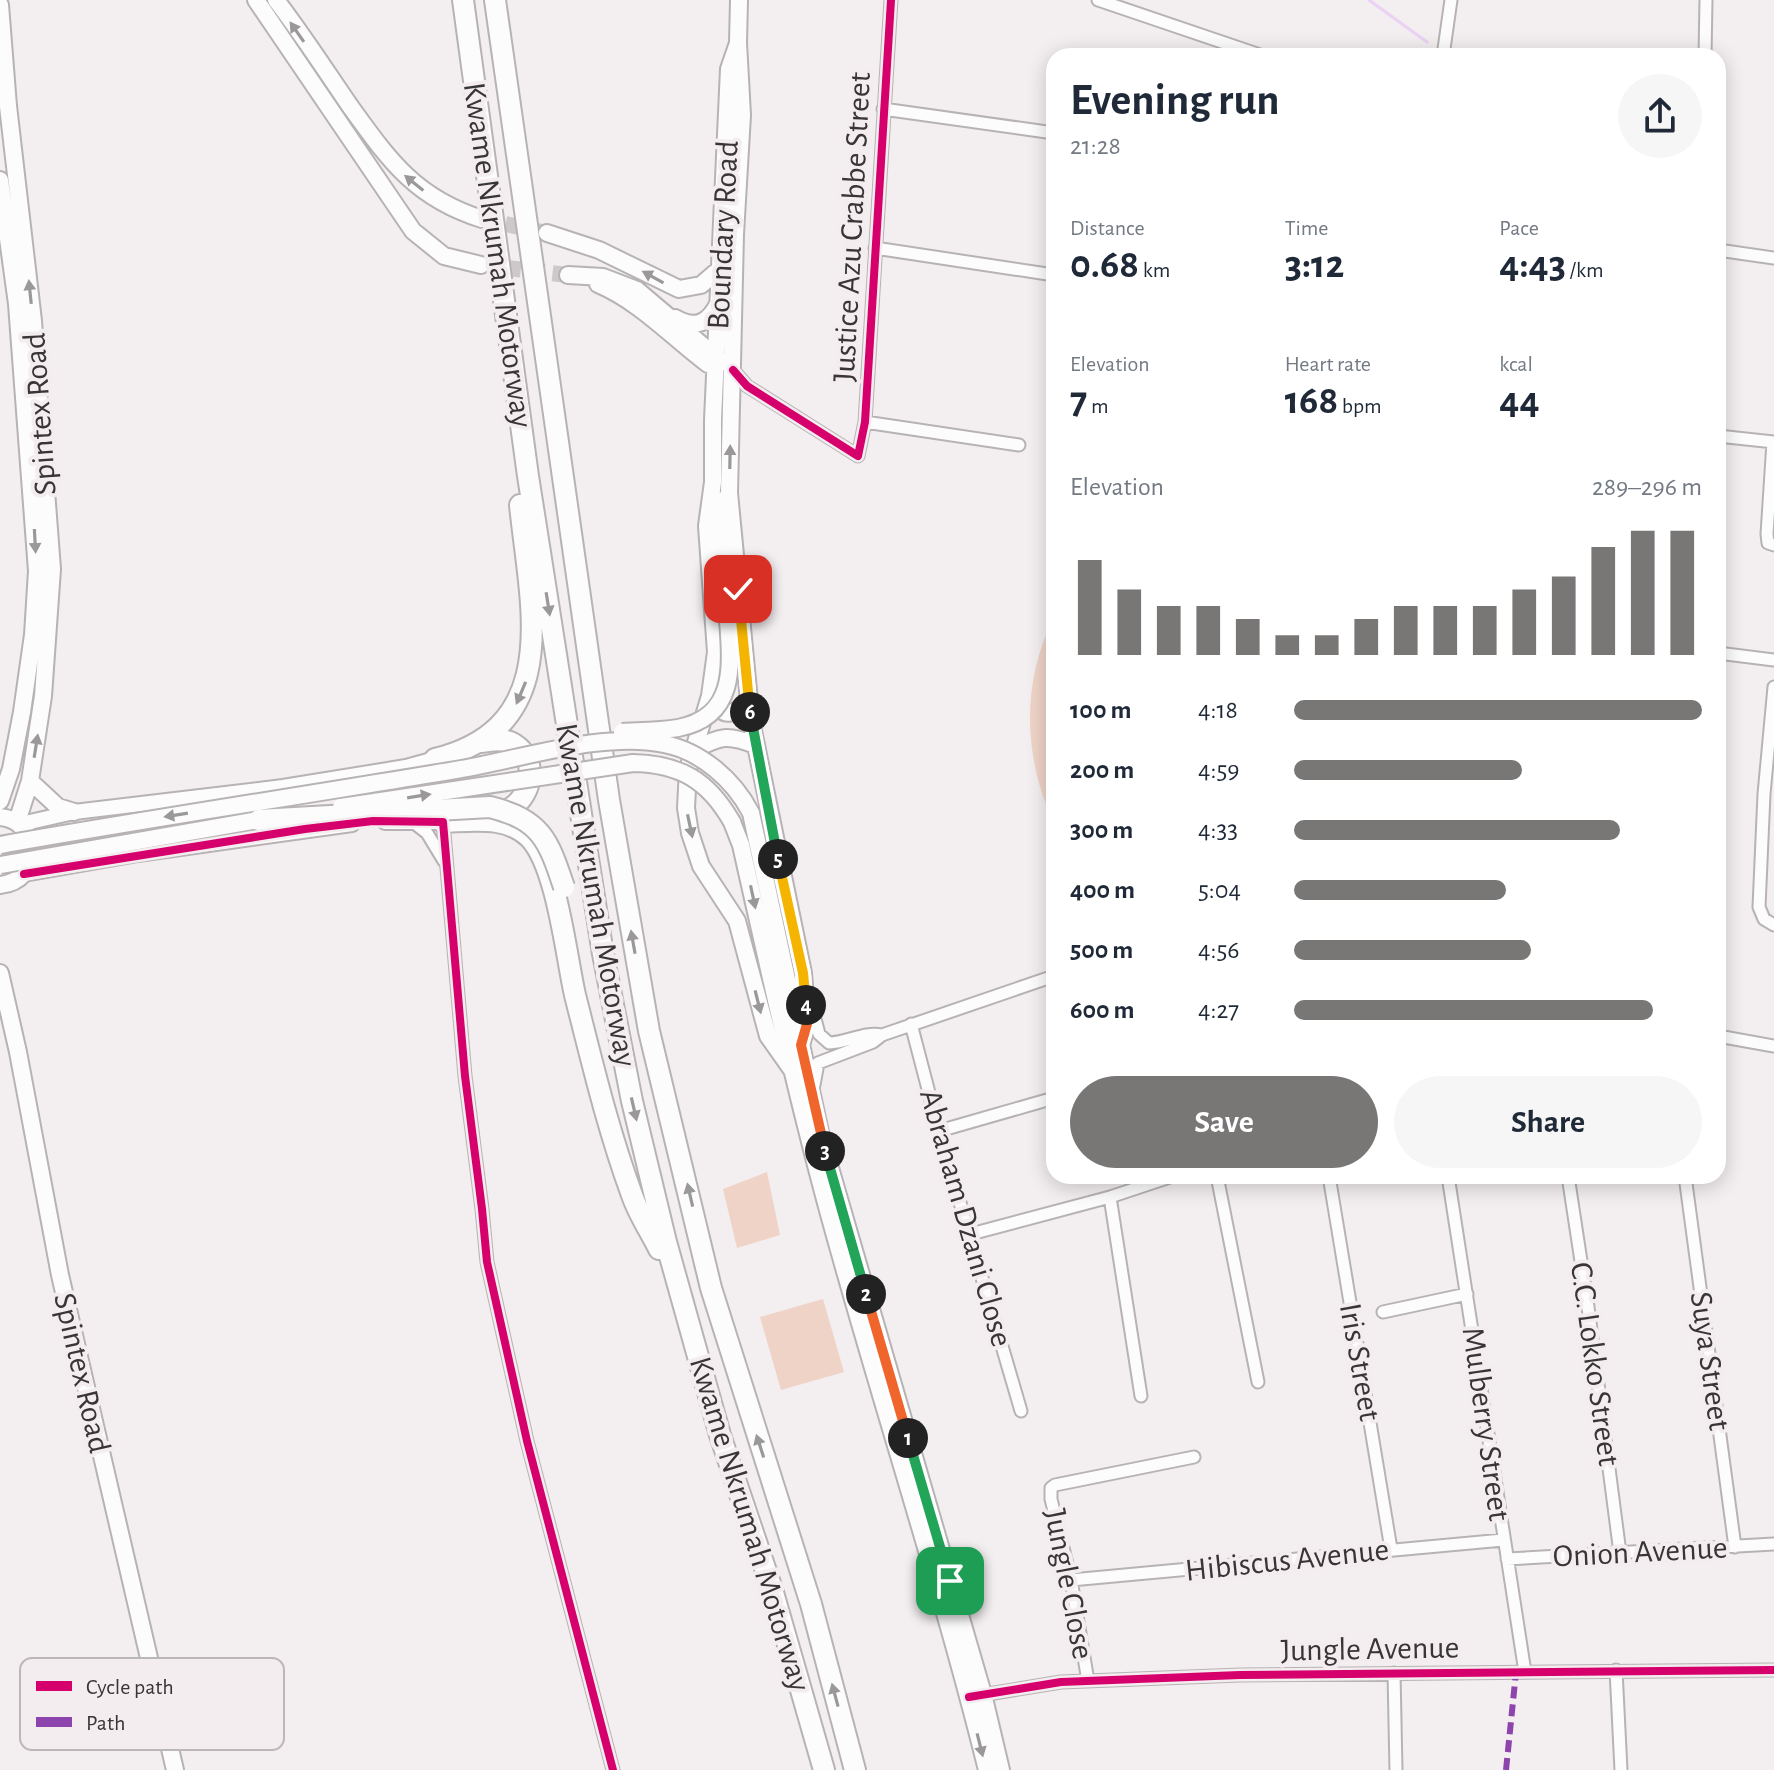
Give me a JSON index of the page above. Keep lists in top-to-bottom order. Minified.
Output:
{"streets":{"highway":["Kwame Nkrumah Motorway"],"main road":["Boundary Road","Spintex Road"],"street":["Justice Azu Crabbe Street","Abraham Dzani Close","Suya Street","Iris Street","C.C. Lokko Street","Mulberry Street","Onion Avenue","Hibiscus Avenue","Jungle Close","Jungle Avenue"]},"crossings":[["Justice Azu Crabbe Street","Boundary Road"],["Boundary Road","Jungle Avenue"],["Suya Street","Onion Avenue"],["Iris Street","Hibiscus Avenue"],["C.C. Lokko Street","Onion Avenue"],["Mulberry Street","Onion Avenue"],["Mulberry Street","Hibiscus Avenue"],["Mulberry Street","Jungle Avenue"],["Hibiscus Avenue","Jungle Close"],["Jungle Close","Jungle Avenue"]],"legend":["Cycle path","Path"],"page":{"heading":["Evening run","21:28"],"stats":[["Distance","0.68 km"],["Time","3:12"],["Pace","4:43 /km"],["Elevation","7 m"],["Heart rate","168 bpm"],["kcal","44"]],"chart":["Elevation","289–296 m"],"list":[{"name":"100 m","note":"4:18"},{"name":"200 m","note":"4:59"},{"name":"300 m","note":"4:33"},{"name":"400 m","note":"5:04"},{"name":"500 m","note":"4:56"},{"name":"600 m","note":"4:27"}],"pins":["6","5","4","3","2","1"],"buttons":["Save","Share"]}}
